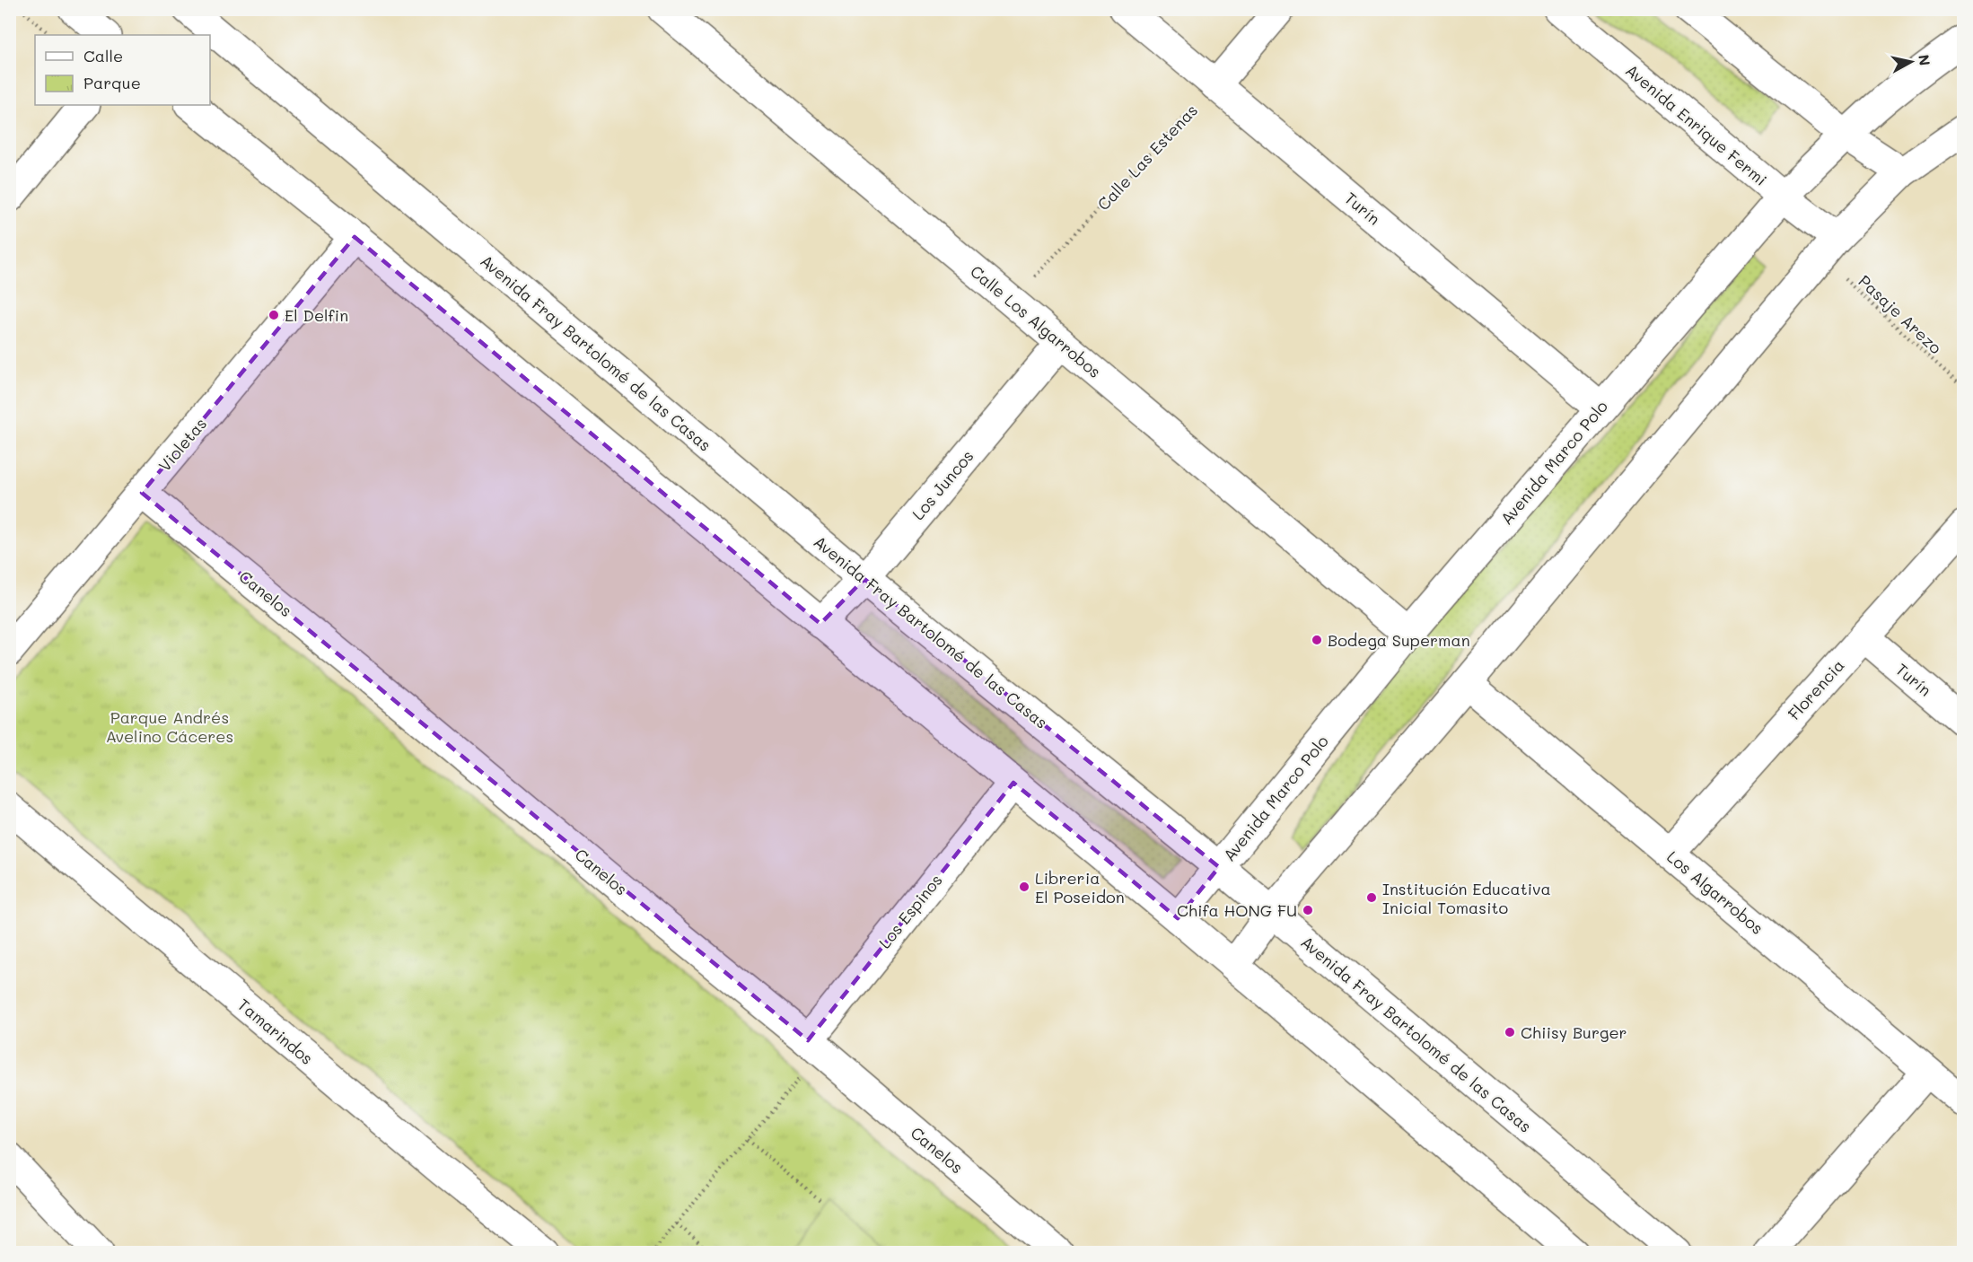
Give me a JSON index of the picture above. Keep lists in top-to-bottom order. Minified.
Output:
{"streets":{"street":["Avenida Enrique Fermi","Turín","Calle Los Algarrobos","Avenida Fray Bartolomé de las Casas","Violetas","Avenida Marco Polo","Los Juncos","Canelos","Florencia","Los Algarrobos","Los Espinos","Tamarindos"],"path":["Calle Las Estenas","Pasaje Arezo"]},"crossings":[["Avenida Enrique Fermi","Pasaje Arezo"],["Avenida Enrique Fermi","Avenida Marco Polo"],["Calle Las Estenas","Turín"],["Calle Las Estenas","Calle Los Algarrobos"],["Turín","Avenida Marco Polo"],["Turín","Florencia"],["Calle Los Algarrobos","Avenida Marco Polo"],["Calle Los Algarrobos","Los Juncos"],["Avenida Fray Bartolomé de las Casas","Avenida Marco Polo"],["Avenida Fray Bartolomé de las Casas","Los Juncos"],["Violetas","Canelos"],["Canelos","Los Espinos"],["Florencia","Los Algarrobos"]],"parks":["Parque Andrés Avelino Cáceres"],"places":["El Delfin","Bodega Superman","Libreria El Poseidon","Institución Educativa Inicial Tomasito","Chifa HONG FU","Chiisy Burger"],"legend":["Calle","Parque"],"north":"right"}
